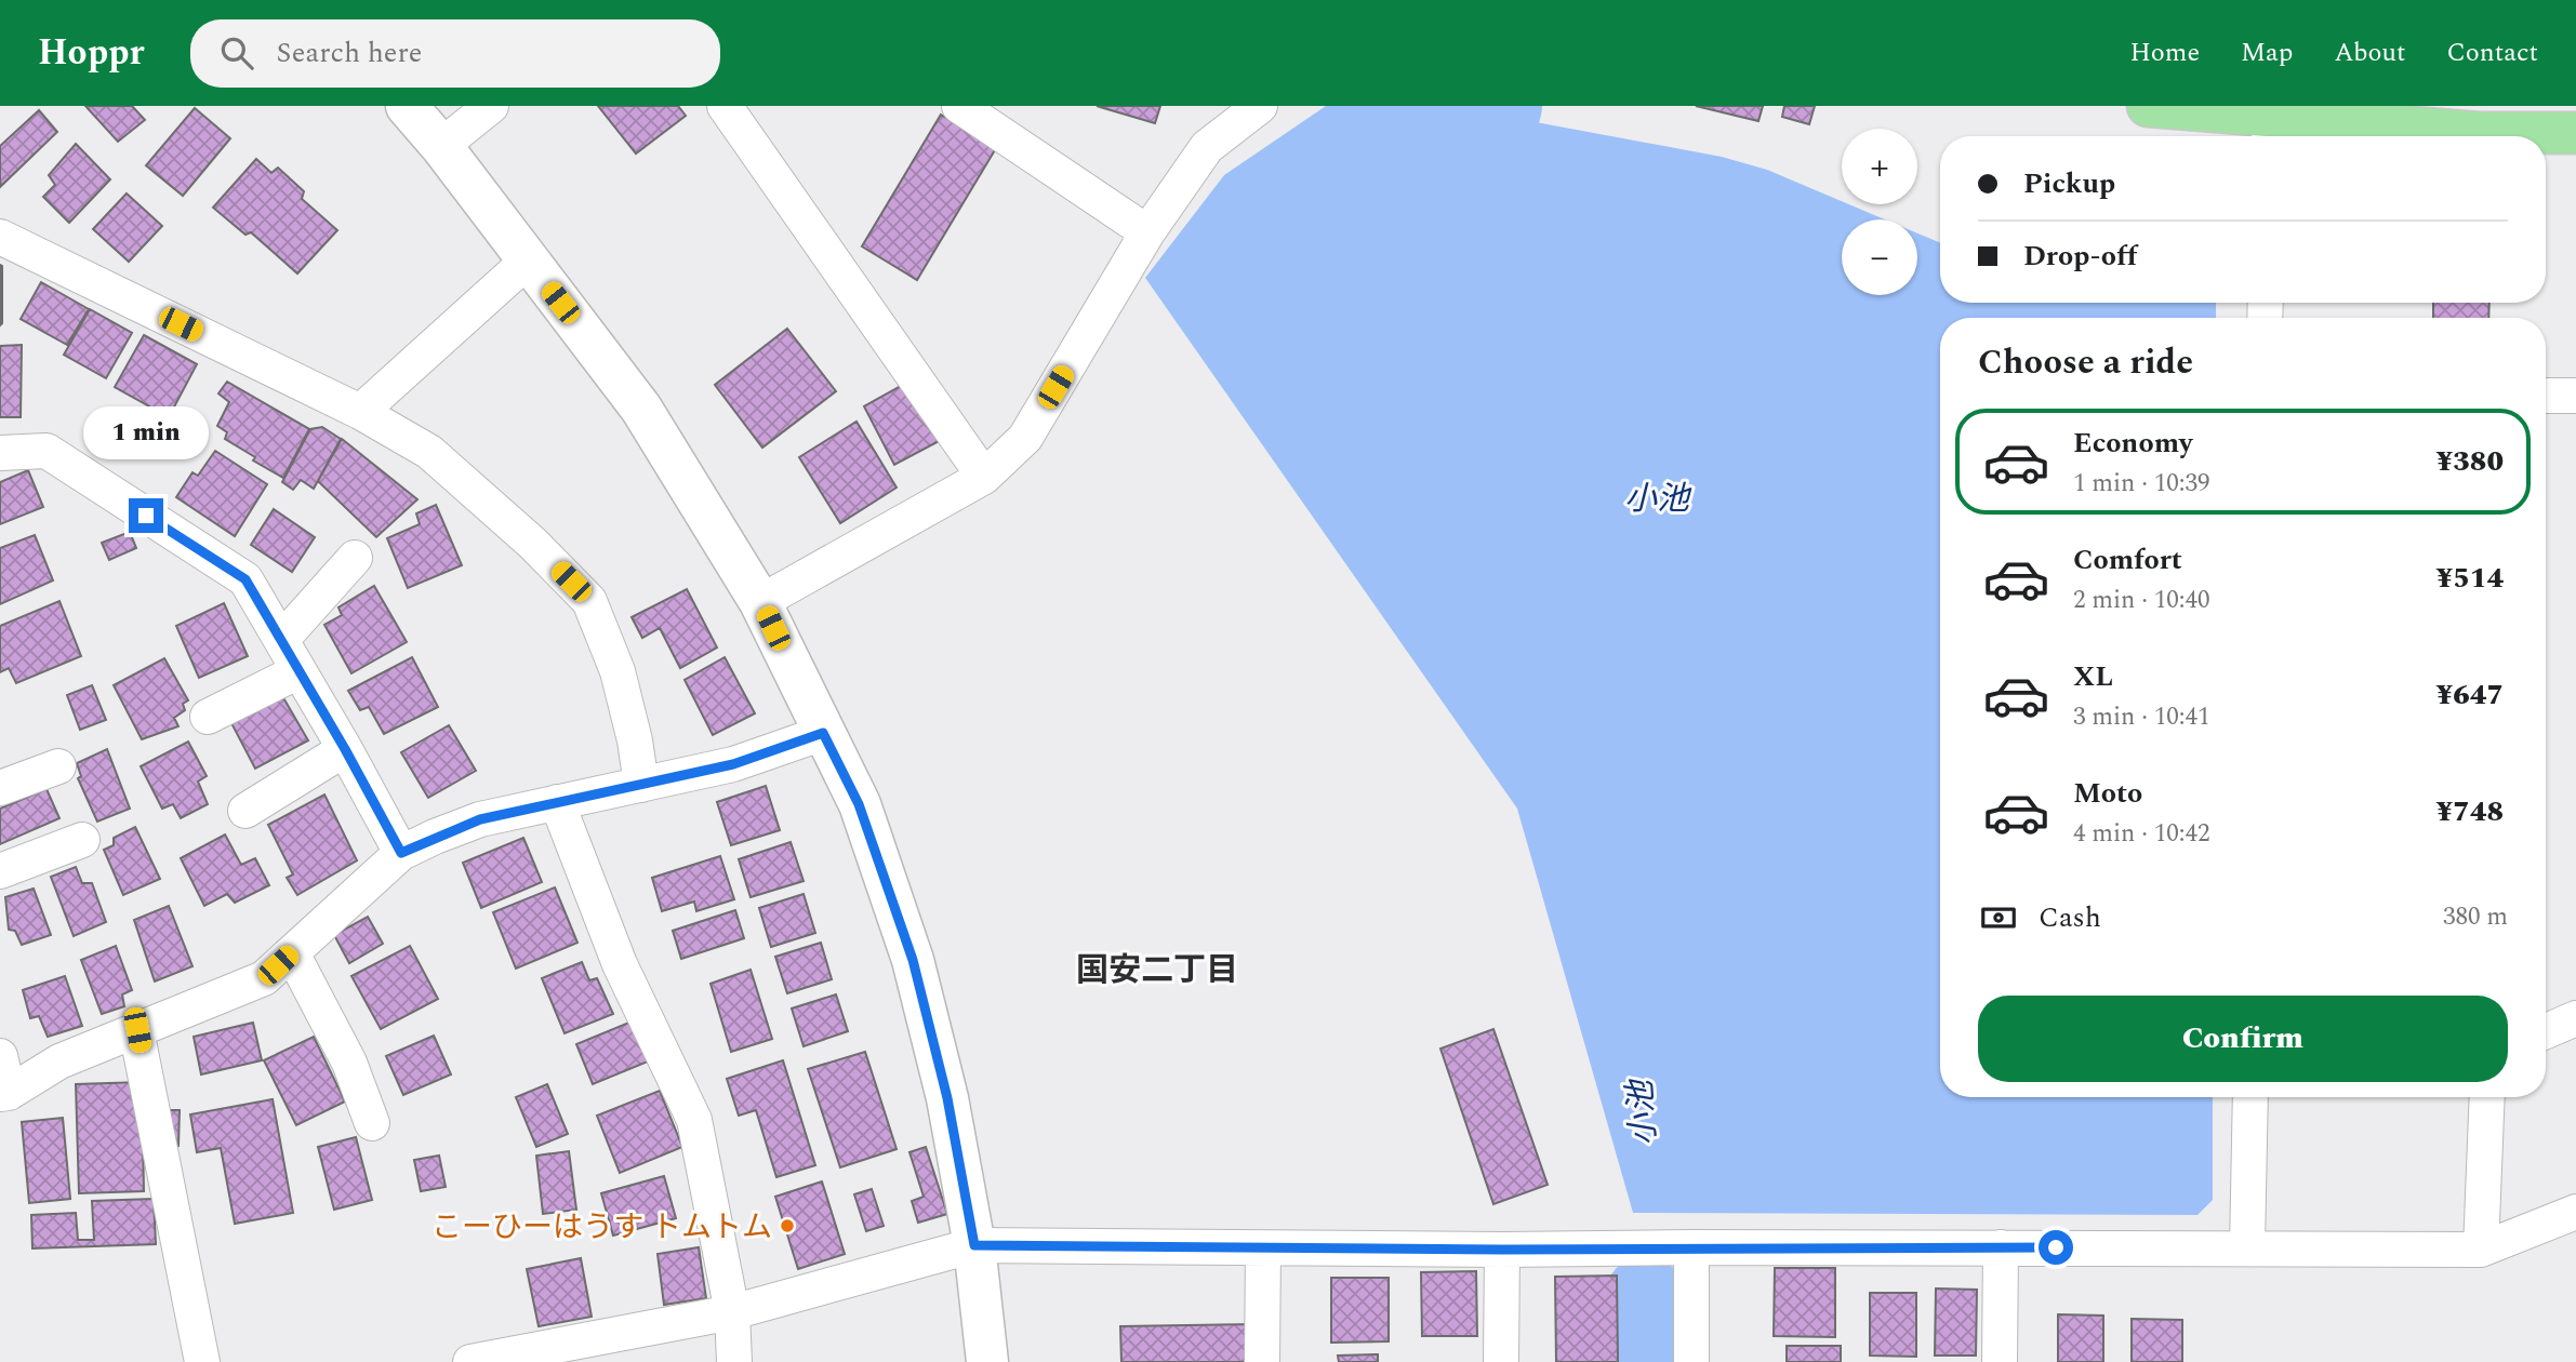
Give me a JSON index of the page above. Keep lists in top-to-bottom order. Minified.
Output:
{"districts":["国安二丁目"],"water":["小池"],"places":["こーひーはうす トムトム"],"page":{"header":"Hoppr","search":"Search here","nav":["Home","Map","About","Contact"],"map_buttons":["+","−"],"banner":["Pickup","Drop-off"],"heading":"Choose a ride","bubble":"1 min","list":[{"name":"Economy","note":"1 min · 10:39","value":"¥380"},{"name":"Comfort","note":"2 min · 10:40","value":"¥514"},{"name":"XL","note":"3 min · 10:41","value":"¥647"},{"name":"Moto","note":"4 min · 10:42","value":"¥748"}],"pay":["Cash","380 m"],"buttons":"Confirm"}}
